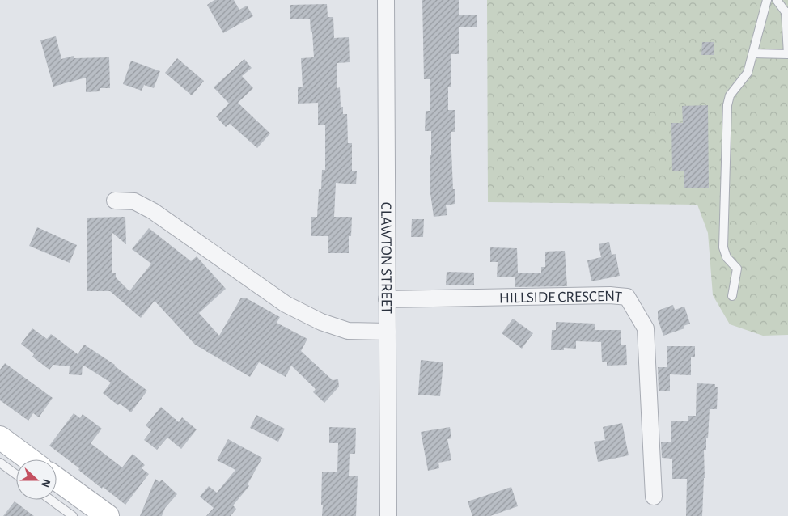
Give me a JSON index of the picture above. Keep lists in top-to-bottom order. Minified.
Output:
{"streets":{"street":["CLAWTON STREET","HILLSIDE CRESCENT"]},"crossings":[["CLAWTON STREET","HILLSIDE CRESCENT"]],"north":"right"}
